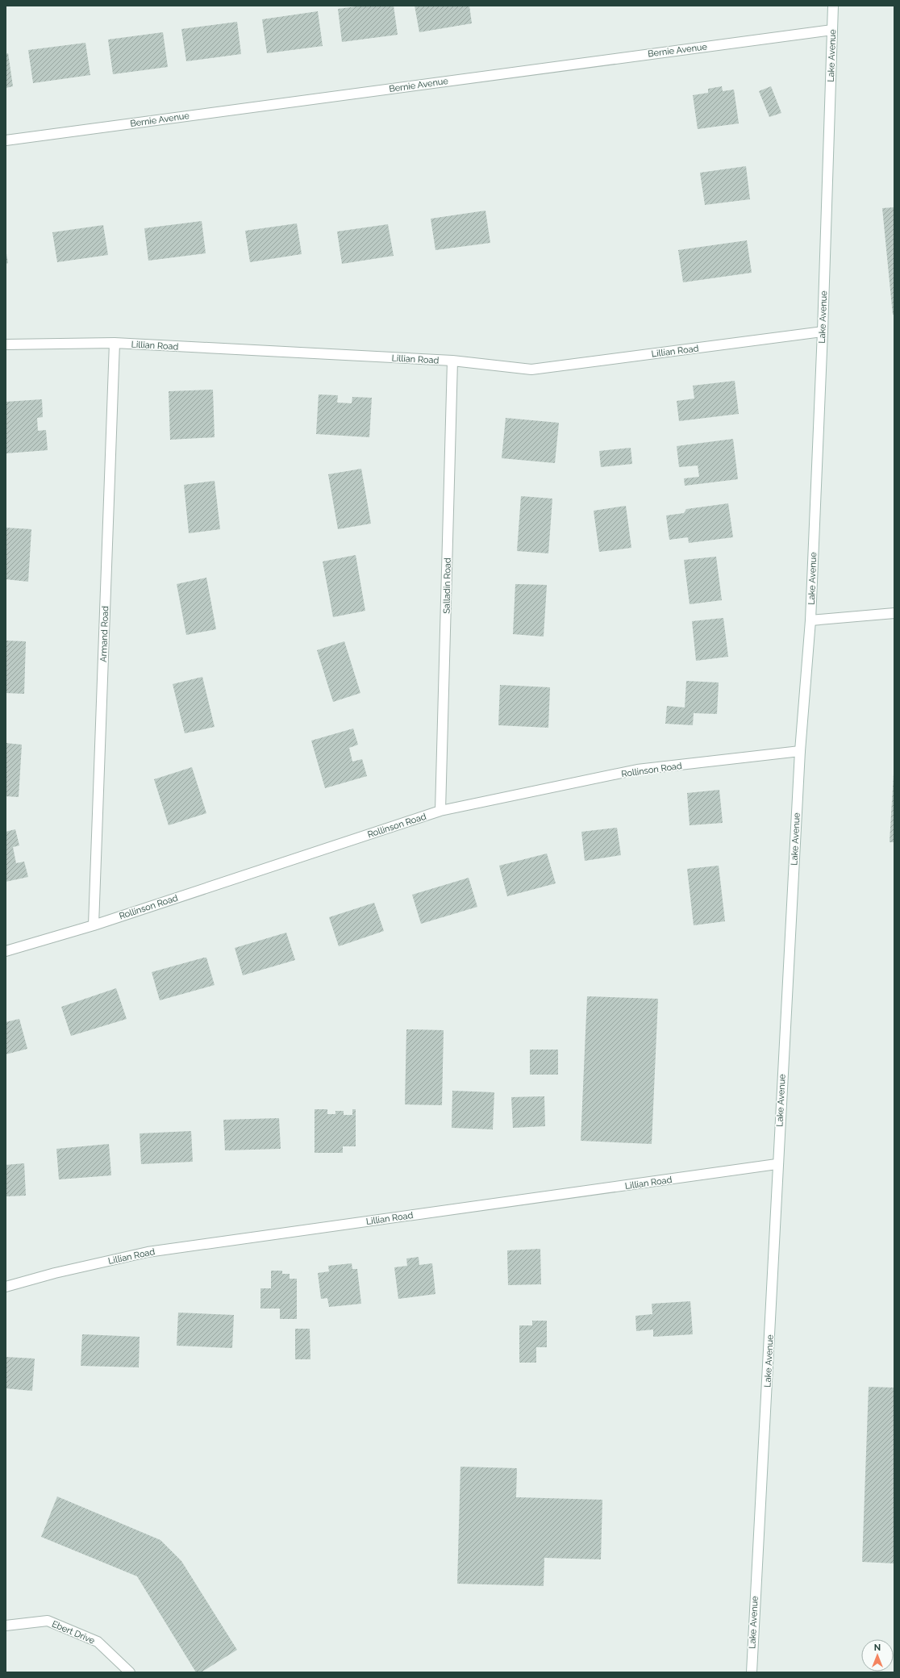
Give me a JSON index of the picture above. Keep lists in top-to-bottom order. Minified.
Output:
{"streets":{"street":["Bernie Avenue","Lake Avenue","Lillian Road","Salladin Road","Armand Road","Rollinson Road","Ebert Drive"]},"crossings":[["Bernie Avenue","Lake Avenue"],["Lake Avenue","Lillian Road"],["Lake Avenue","Rollinson Road"],["Lillian Road","Salladin Road"],["Lillian Road","Armand Road"],["Salladin Road","Rollinson Road"],["Armand Road","Rollinson Road"]],"north":"top"}
